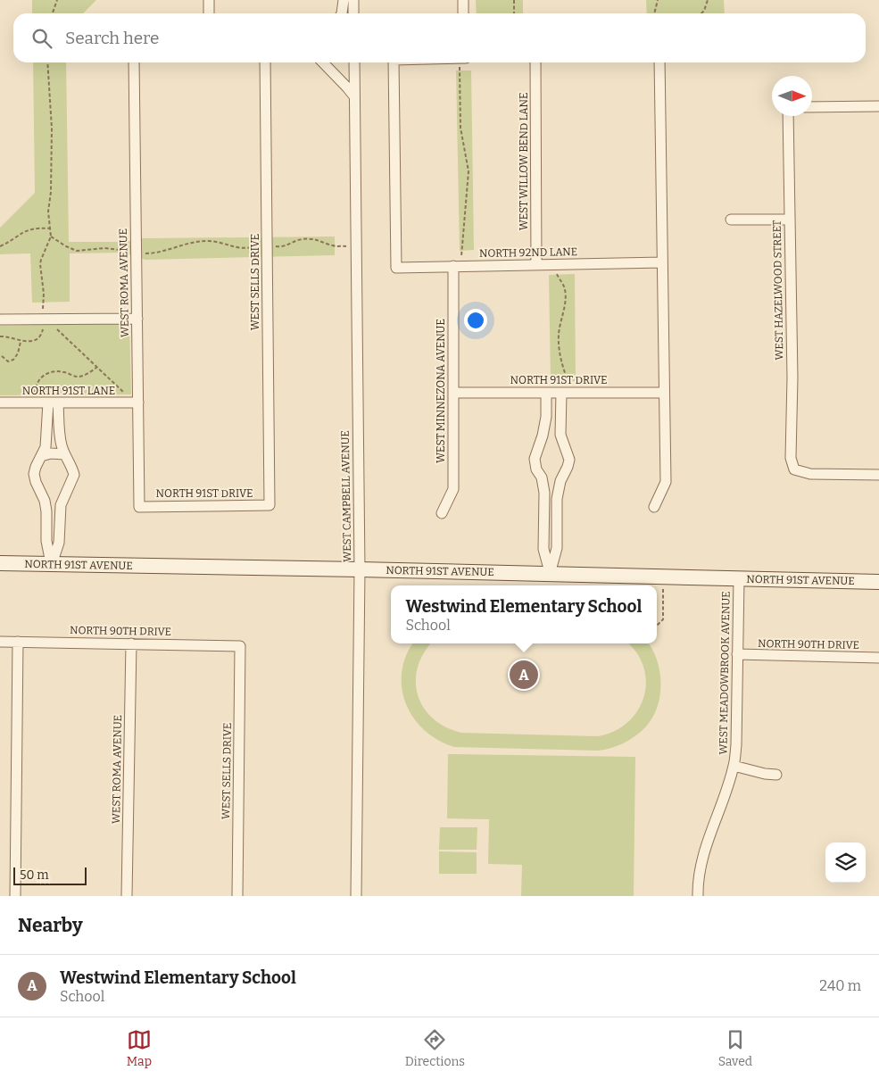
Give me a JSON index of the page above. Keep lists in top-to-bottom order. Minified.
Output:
{"streets":{"main road":["NORTH 91ST AVENUE"],"street":["WEST WILLOW BEND LANE","NORTH 92ND LANE","WEST SELLS DRIVE","WEST ROMA AVENUE","WEST HAZELWOOD STREET","NORTH 91ST DRIVE","NORTH 91ST LANE","WEST MINNEZONA AVENUE","WEST CAMPBELL AVENUE","NORTH 90TH DRIVE","WEST MEADOWBROOK AVENUE"]},"crossings":[["WEST WILLOW BEND LANE","NORTH 92ND LANE"],["NORTH 92ND LANE","WEST MINNEZONA AVENUE"],["WEST SELLS DRIVE","NORTH 91ST DRIVE"],["WEST SELLS DRIVE","NORTH 90TH DRIVE"],["WEST ROMA AVENUE","NORTH 91ST DRIVE"],["WEST ROMA AVENUE","NORTH 91ST LANE"],["WEST ROMA AVENUE","NORTH 90TH DRIVE"],["NORTH 91ST DRIVE","WEST MINNEZONA AVENUE"],["WEST CAMPBELL AVENUE","NORTH 91ST AVENUE"],["NORTH 91ST AVENUE","WEST MEADOWBROOK AVENUE"],["NORTH 90TH DRIVE","WEST MEADOWBROOK AVENUE"]],"scale_bar":"50 m","north":"right","page":{"search":"Search here","popup":["Westwind Elementary School","School"],"pins":"A","scale":"50 m","heading":"Nearby","list":[{"mark":"A","name":"Westwind Elementary School","note":"School","value":"240 m"}],"nav":["Map","Directions","Saved"]}}
